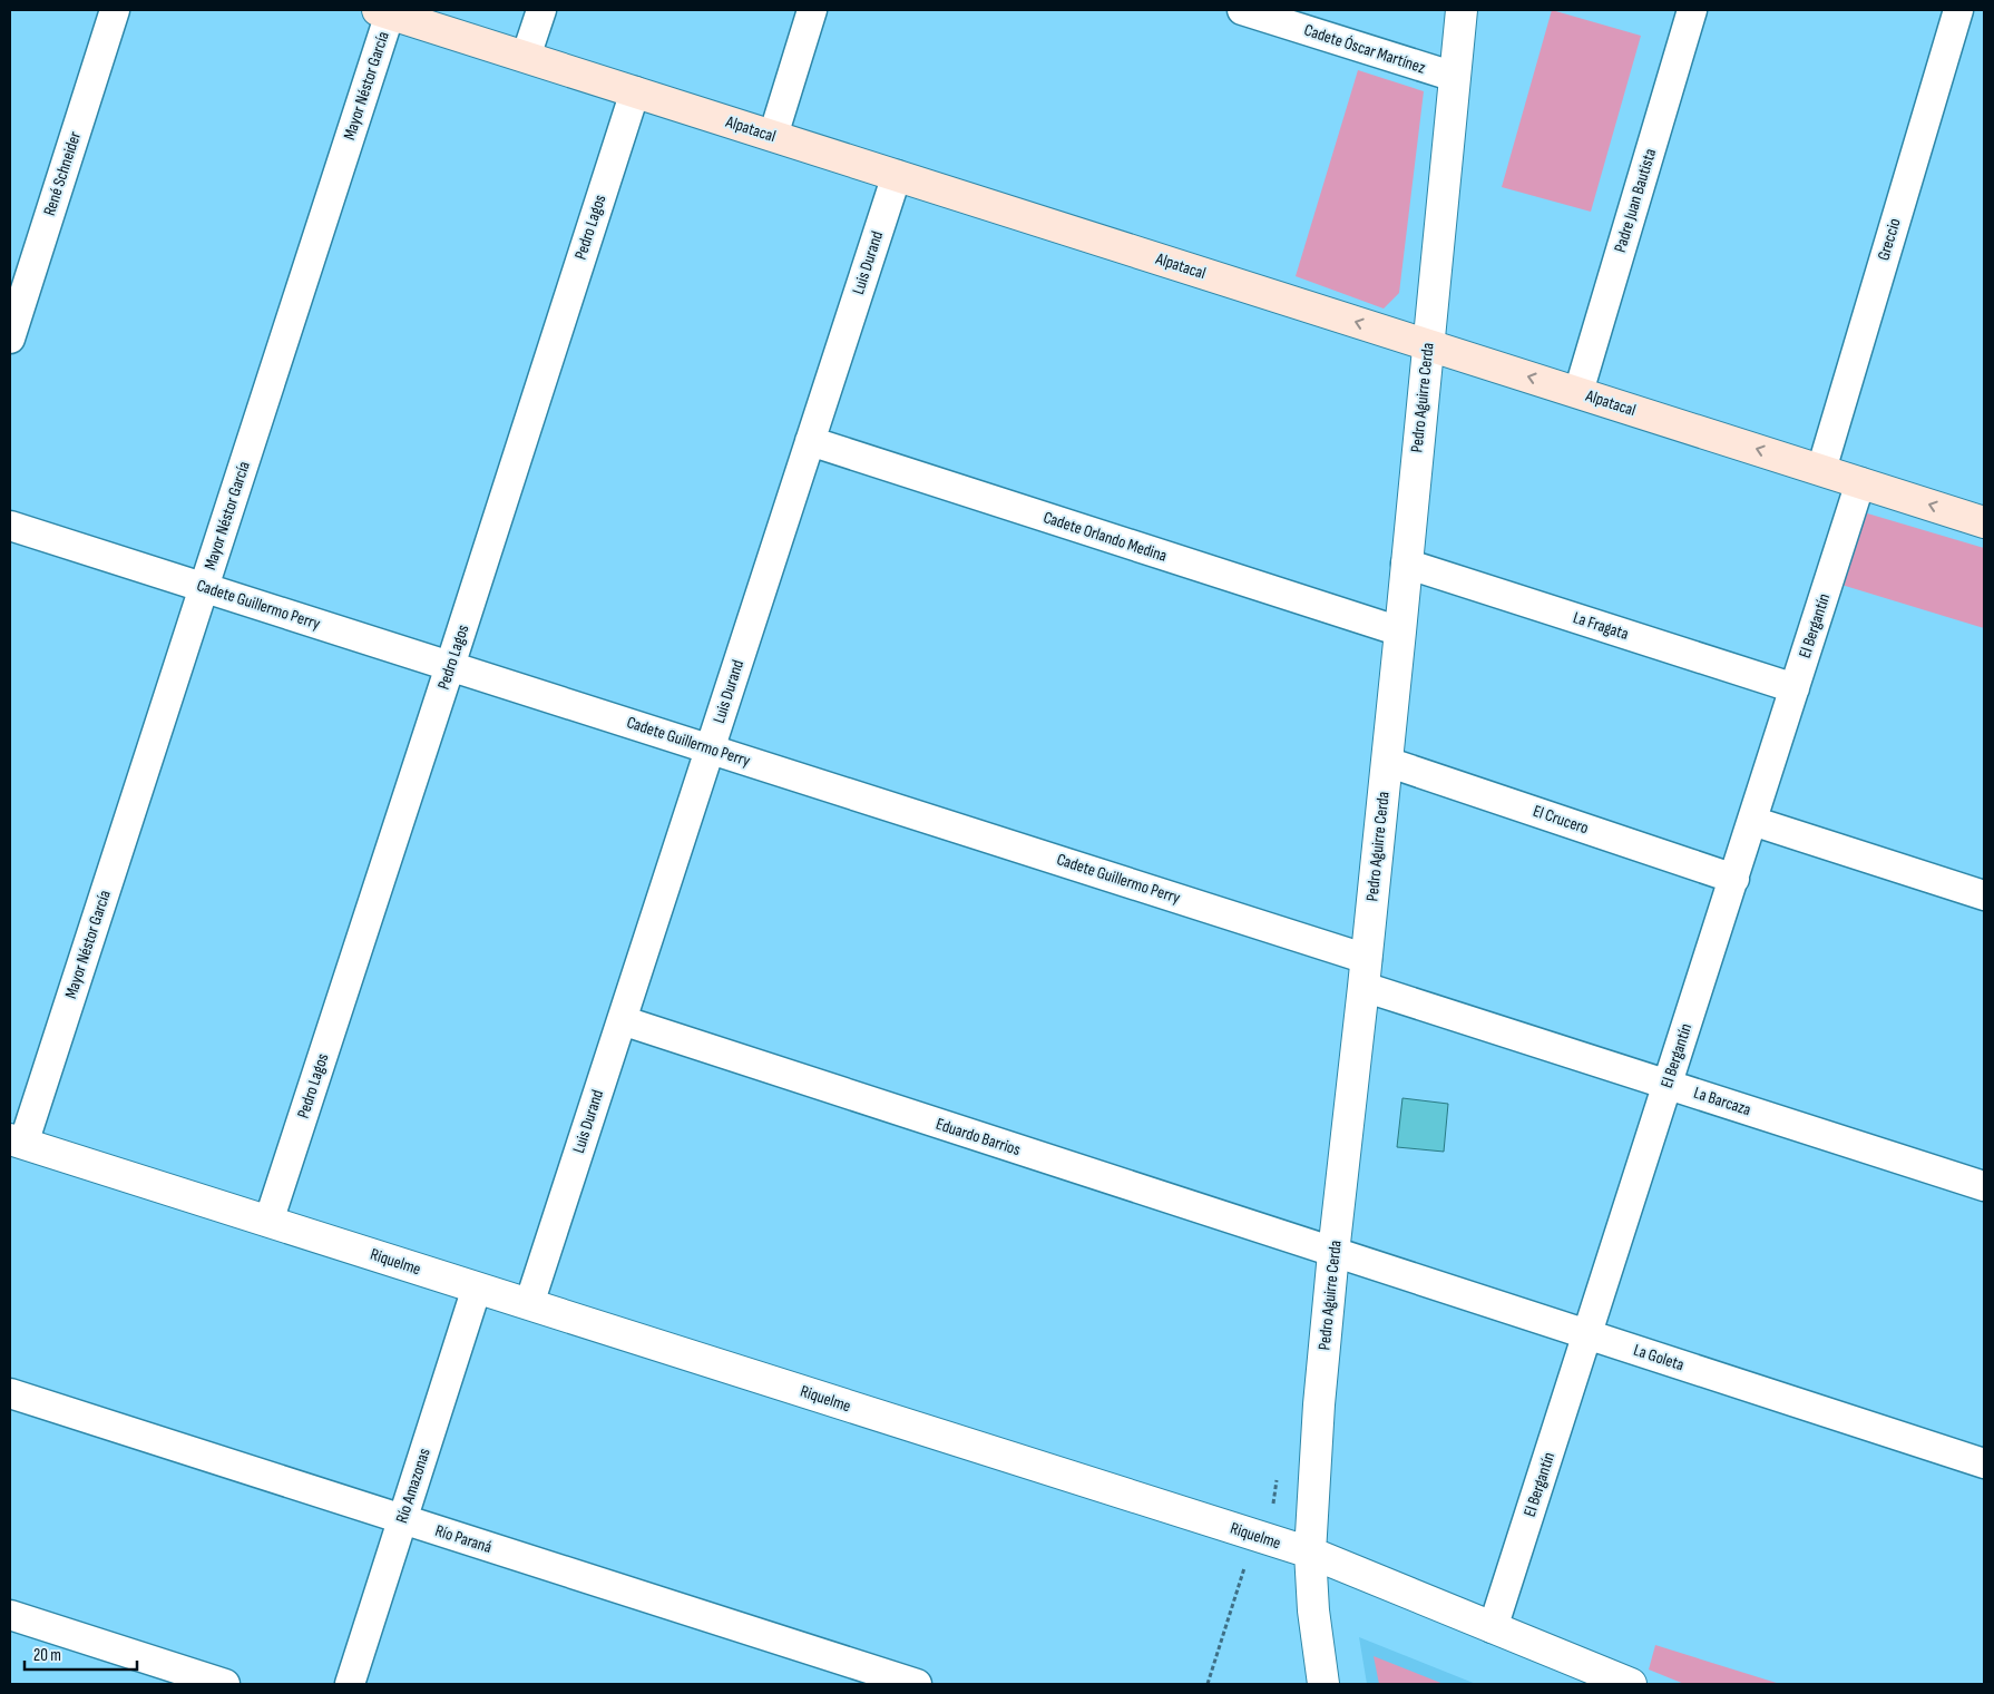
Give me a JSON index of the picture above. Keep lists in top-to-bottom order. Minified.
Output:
{"streets":{"main road":["Alpatacal"],"street":["Cadete Óscar Martínez","Mayor Néstor García","René Schneider","Padre Juan Bautista","Pedro Lagos","Greccio","Luis Durand","Pedro Aguirre Cerda","Cadete Orlando Medina","Cadete Guillermo Perry","La Fragata","El Bergantín","El Crucero","La Barcaza","Eduardo Barrios","Riquelme","La Goleta","Río Amazonas","Río Paraná"]},"crossings":[["Cadete Óscar Martínez","Pedro Aguirre Cerda"],["Mayor Néstor García","Alpatacal"],["Mayor Néstor García","Cadete Guillermo Perry"],["Mayor Néstor García","Riquelme"],["Alpatacal","Padre Juan Bautista"],["Alpatacal","Pedro Lagos"],["Alpatacal","Greccio"],["Alpatacal","Luis Durand"],["Alpatacal","Pedro Aguirre Cerda"],["Alpatacal","El Bergantín"],["Pedro Lagos","Cadete Guillermo Perry"],["Pedro Lagos","Riquelme"],["Luis Durand","Cadete Orlando Medina"],["Luis Durand","Cadete Guillermo Perry"],["Luis Durand","Eduardo Barrios"],["Luis Durand","Riquelme"],["Pedro Aguirre Cerda","Cadete Orlando Medina"],["Pedro Aguirre Cerda","Cadete Guillermo Perry"],["Pedro Aguirre Cerda","La Fragata"],["Pedro Aguirre Cerda","El Crucero"],["Pedro Aguirre Cerda","La Barcaza"],["Pedro Aguirre Cerda","Eduardo Barrios"],["Pedro Aguirre Cerda","Riquelme"],["Pedro Aguirre Cerda","La Goleta"],["Cadete Guillermo Perry","La Barcaza"],["La Fragata","El Bergantín"],["El Bergantín","El Crucero"],["El Bergantín","La Barcaza"],["El Bergantín","Riquelme"],["El Bergantín","La Goleta"],["Eduardo Barrios","La Goleta"],["Riquelme","Río Amazonas"],["Río Amazonas","Río Paraná"]],"one_way":["Alpatacal"],"scale_bar":"20 m"}
